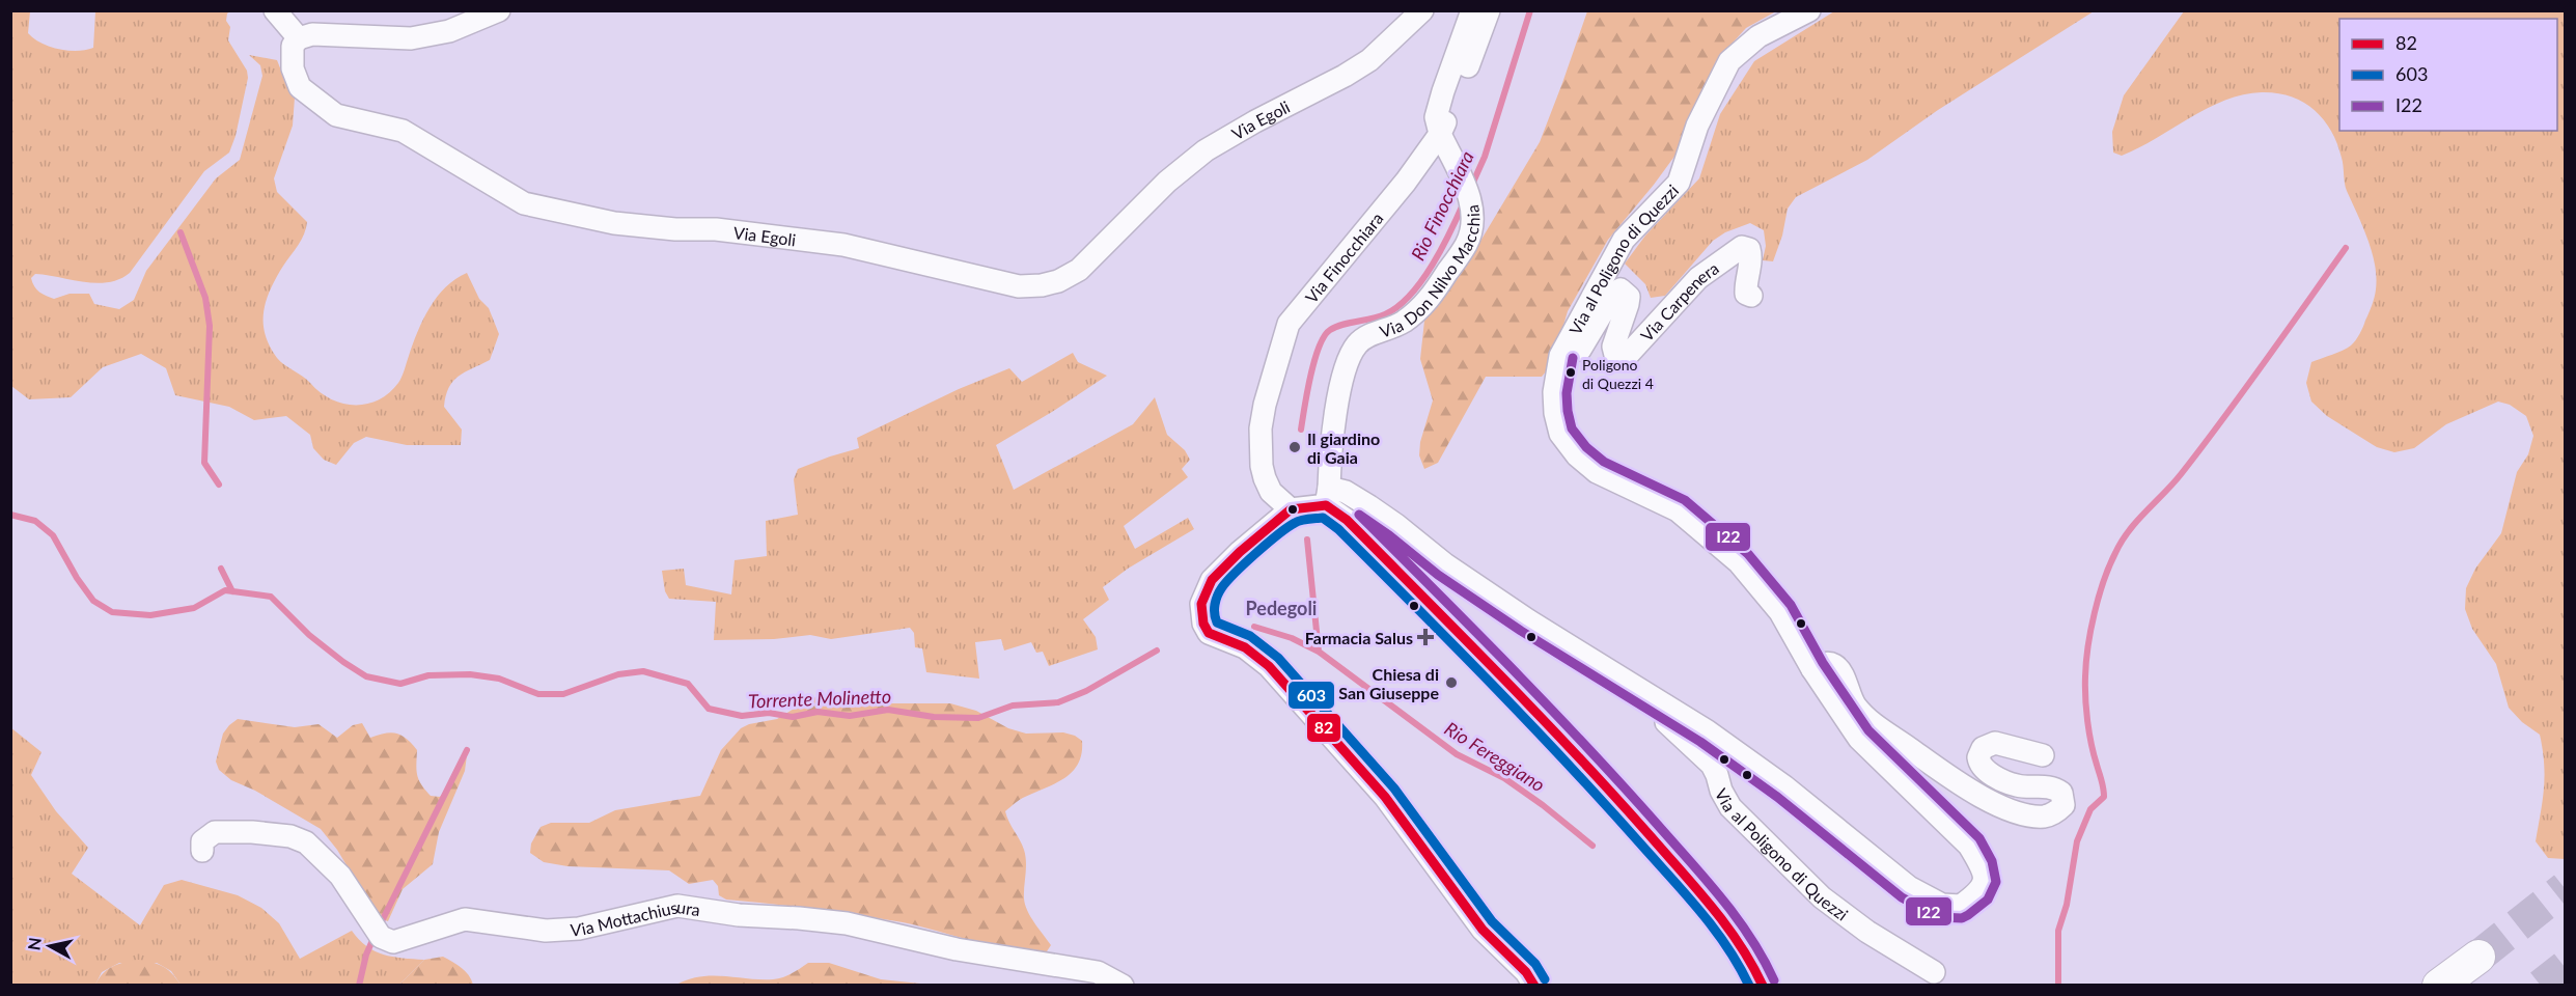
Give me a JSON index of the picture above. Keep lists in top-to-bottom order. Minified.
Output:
{"streets":{"street":["Via Egoli","Via Finocchiara","Via al Poligono di Quezzi","Via Don Nilvo Macchia","Via Carpenera","Via Mottachiusura"]},"crossings":[["Via Finocchiara","Via Don Nilvo Macchia"],["Via al Poligono di Quezzi","Via Don Nilvo Macchia"],["Via al Poligono di Quezzi","Via Carpenera"]],"districts":["Pedegoli"],"water":["Rio Finocchiara","Torrente Molinetto","Rio Fereggiano"],"places":{"other":["Poligono di Quezzi 4","Il giardino di Gaia","Chiesa di San Giuseppe"],"health":["Farmacia Salus"]},"lines":["transit line I22","transit line 82","transit line 603"],"legend":["82","603","I22"],"north":"left"}
